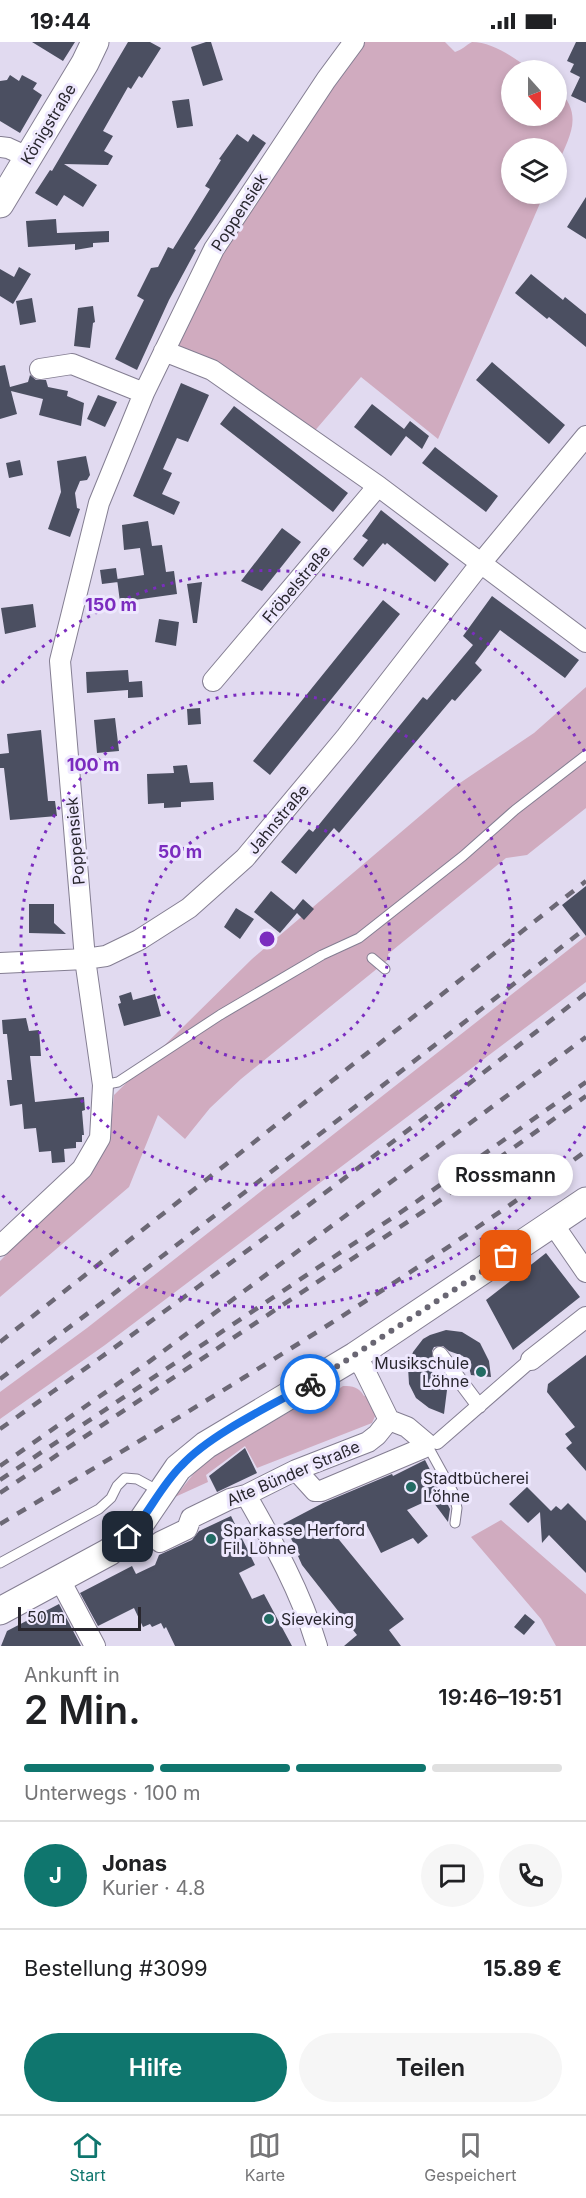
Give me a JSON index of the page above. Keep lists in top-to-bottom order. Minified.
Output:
{"streets":{"main road":["Königstraße"],"street":["Poppensiek","Fröbelstraße","Jahnstraße","Alte Bünder Straße"]},"crossings":[["Poppensiek","Jahnstraße"]],"places":["Rossmann","Musikschule Löhne","Stadtbücherei Löhne","Sparkasse Herford Fil. Löhne","Sieveking"],"scale_bar":"50 m","north":"bottom","page":{"status":"19:44","bubble":"Rossmann","scale":"50 m","heading":["2 Min.","Ankunft in","19:46–19:51"],"panel":["Jonas","Kurier · 4.8","Bestellung #3099","15.89 €"],"bar":"Unterwegs · 100 m","round":"J","buttons":["Hilfe","Teilen"],"tabs":["Start","Karte","Gespeichert"]},"rings":["150 m","100 m","50 m"]}
